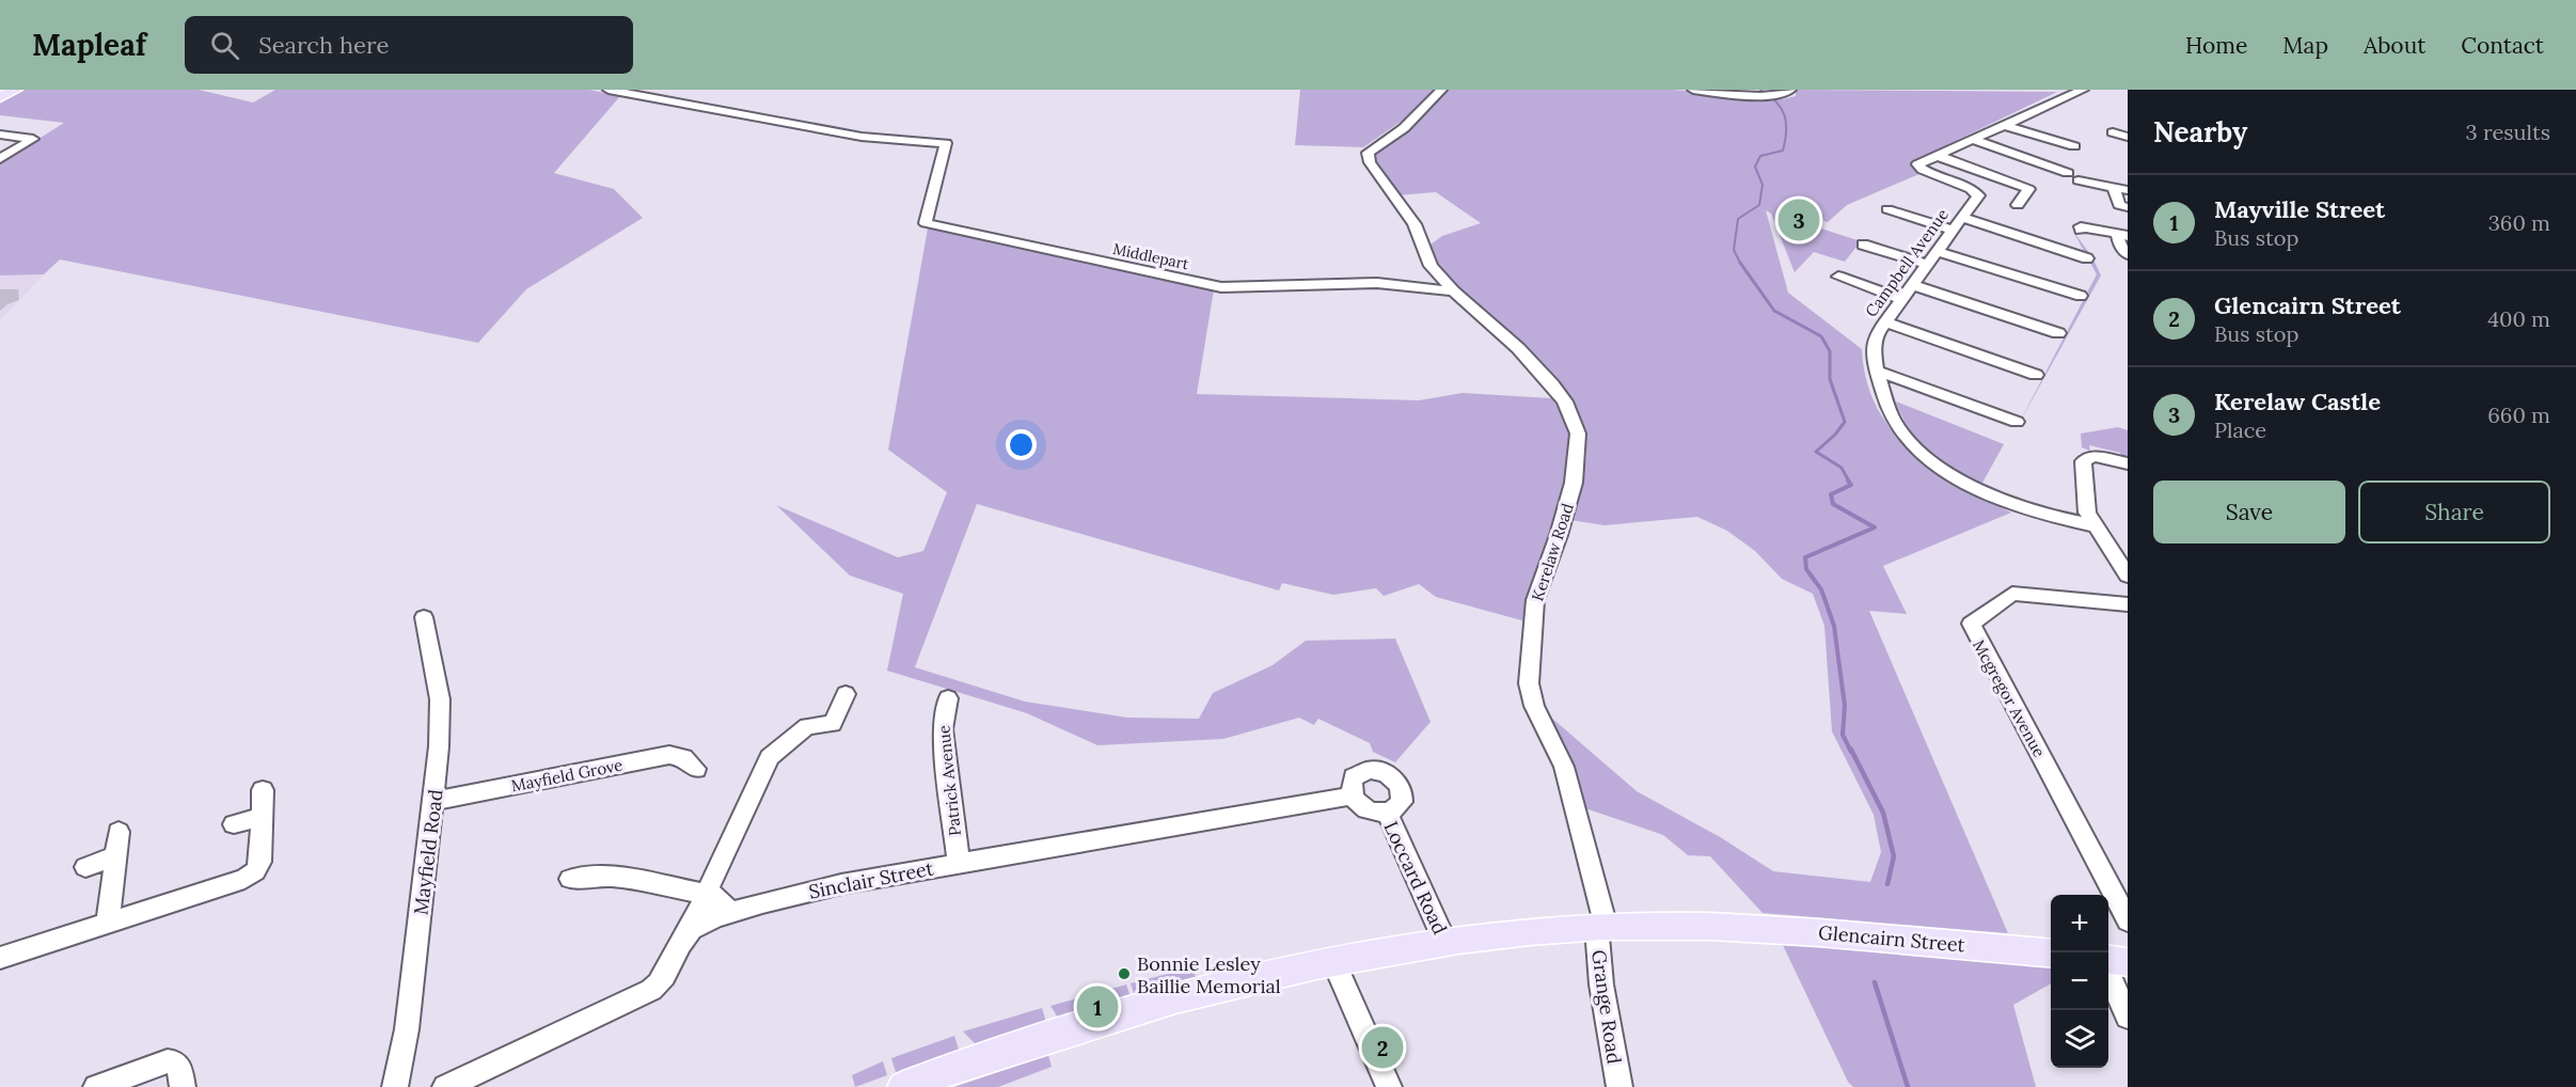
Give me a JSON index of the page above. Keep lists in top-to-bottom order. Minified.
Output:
{"streets":{"main road":["Glencairn Street"],"street":["Middlepart","Campbell Avenue","Kerelaw Road","Mcgregor Avenue","Mayfield Grove","Patrick Avenue","Mayfield Road","Loccard Road","Sinclair Street","Grange Road"]},"crossings":[["Middlepart","Kerelaw Road"],["Kerelaw Road","Glencairn Street"],["Kerelaw Road","Grange Road"],["Mayfield Grove","Mayfield Road"],["Patrick Avenue","Sinclair Street"],["Loccard Road","Sinclair Street"],["Loccard Road","Glencairn Street"],["Glencairn Street","Grange Road"]],"places":["Bonnie Lesley Baillie Memorial"],"page":{"header":"Mapleaf","search":"Search here","nav":["Home","Map","About","Contact"],"heading":["Nearby","3 results"],"list":[{"mark":"1","name":"Mayville Street","note":"Bus stop","value":"360 m"},{"mark":"2","name":"Glencairn Street","note":"Bus stop","value":"400 m"},{"mark":"3","name":"Kerelaw Castle","note":"Place","value":"660 m"}],"pins":["3","1","2"],"buttons":["Save","Share"],"map_buttons":["+","−"]}}
